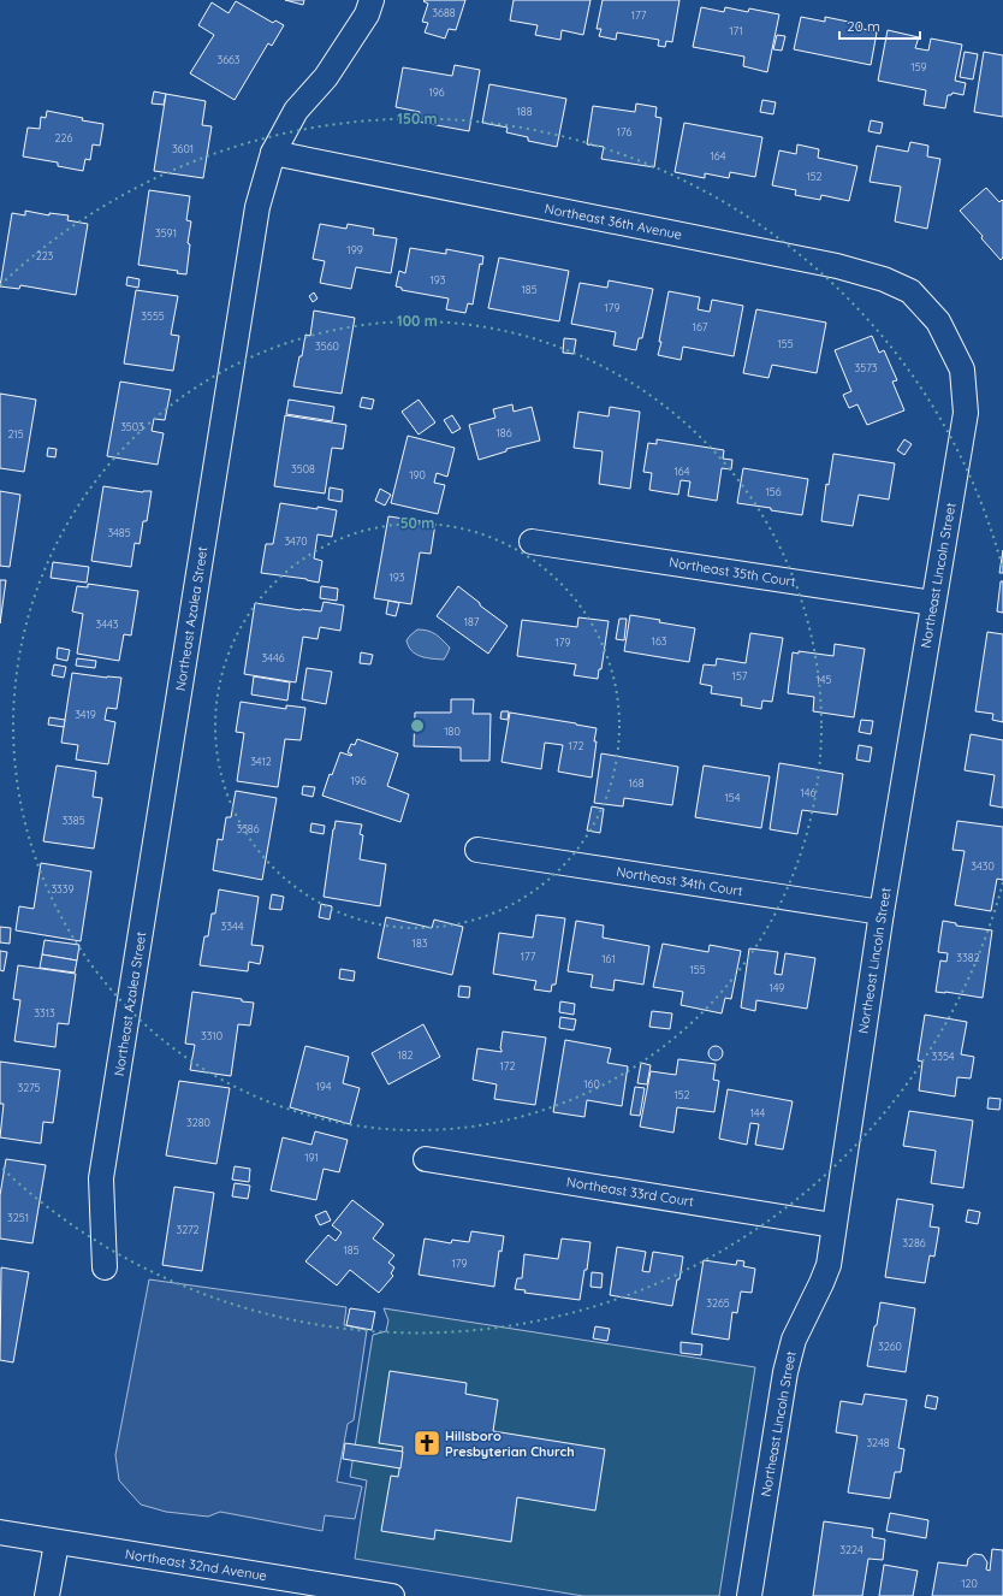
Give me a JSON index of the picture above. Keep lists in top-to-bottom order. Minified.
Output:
{"streets":{"street":["Northeast 36th Avenue","Northeast 35th Court","Northeast Lincoln Street","Northeast Azalea Street","Northeast 34th Court","Northeast 33rd Court","Northeast 32nd Avenue"]},"crossings":[["Northeast 36th Avenue","Northeast Lincoln Street"],["Northeast 36th Avenue","Northeast Azalea Street"],["Northeast 35th Court","Northeast Lincoln Street"],["Northeast Lincoln Street","Northeast 34th Court"],["Northeast Lincoln Street","Northeast 33rd Court"]],"places":{"church":["Hillsboro Presbyterian Church"]},"house_numbers":["3688","177","171","3663","159","196","188","176","226","3601","164","152","3591","199","223","193","185","179","3555","167","155","3560","3573","3503","186","215","3508","164","190","156","3485","3470","193","187","3443","163","179","3446","157","145","3419","180","172","3412","196","168","146","154","3385","3386","3430","3339","3344","183","177","3382","161","155","149","3313","3310","182","3354","172","160","194","3275","152","144","3280","191","3251","3272","3286","185","179","3265","3260","3248","3224","120"],"scale_bar":"20 m","rings":["150 m","100 m","50 m"]}
